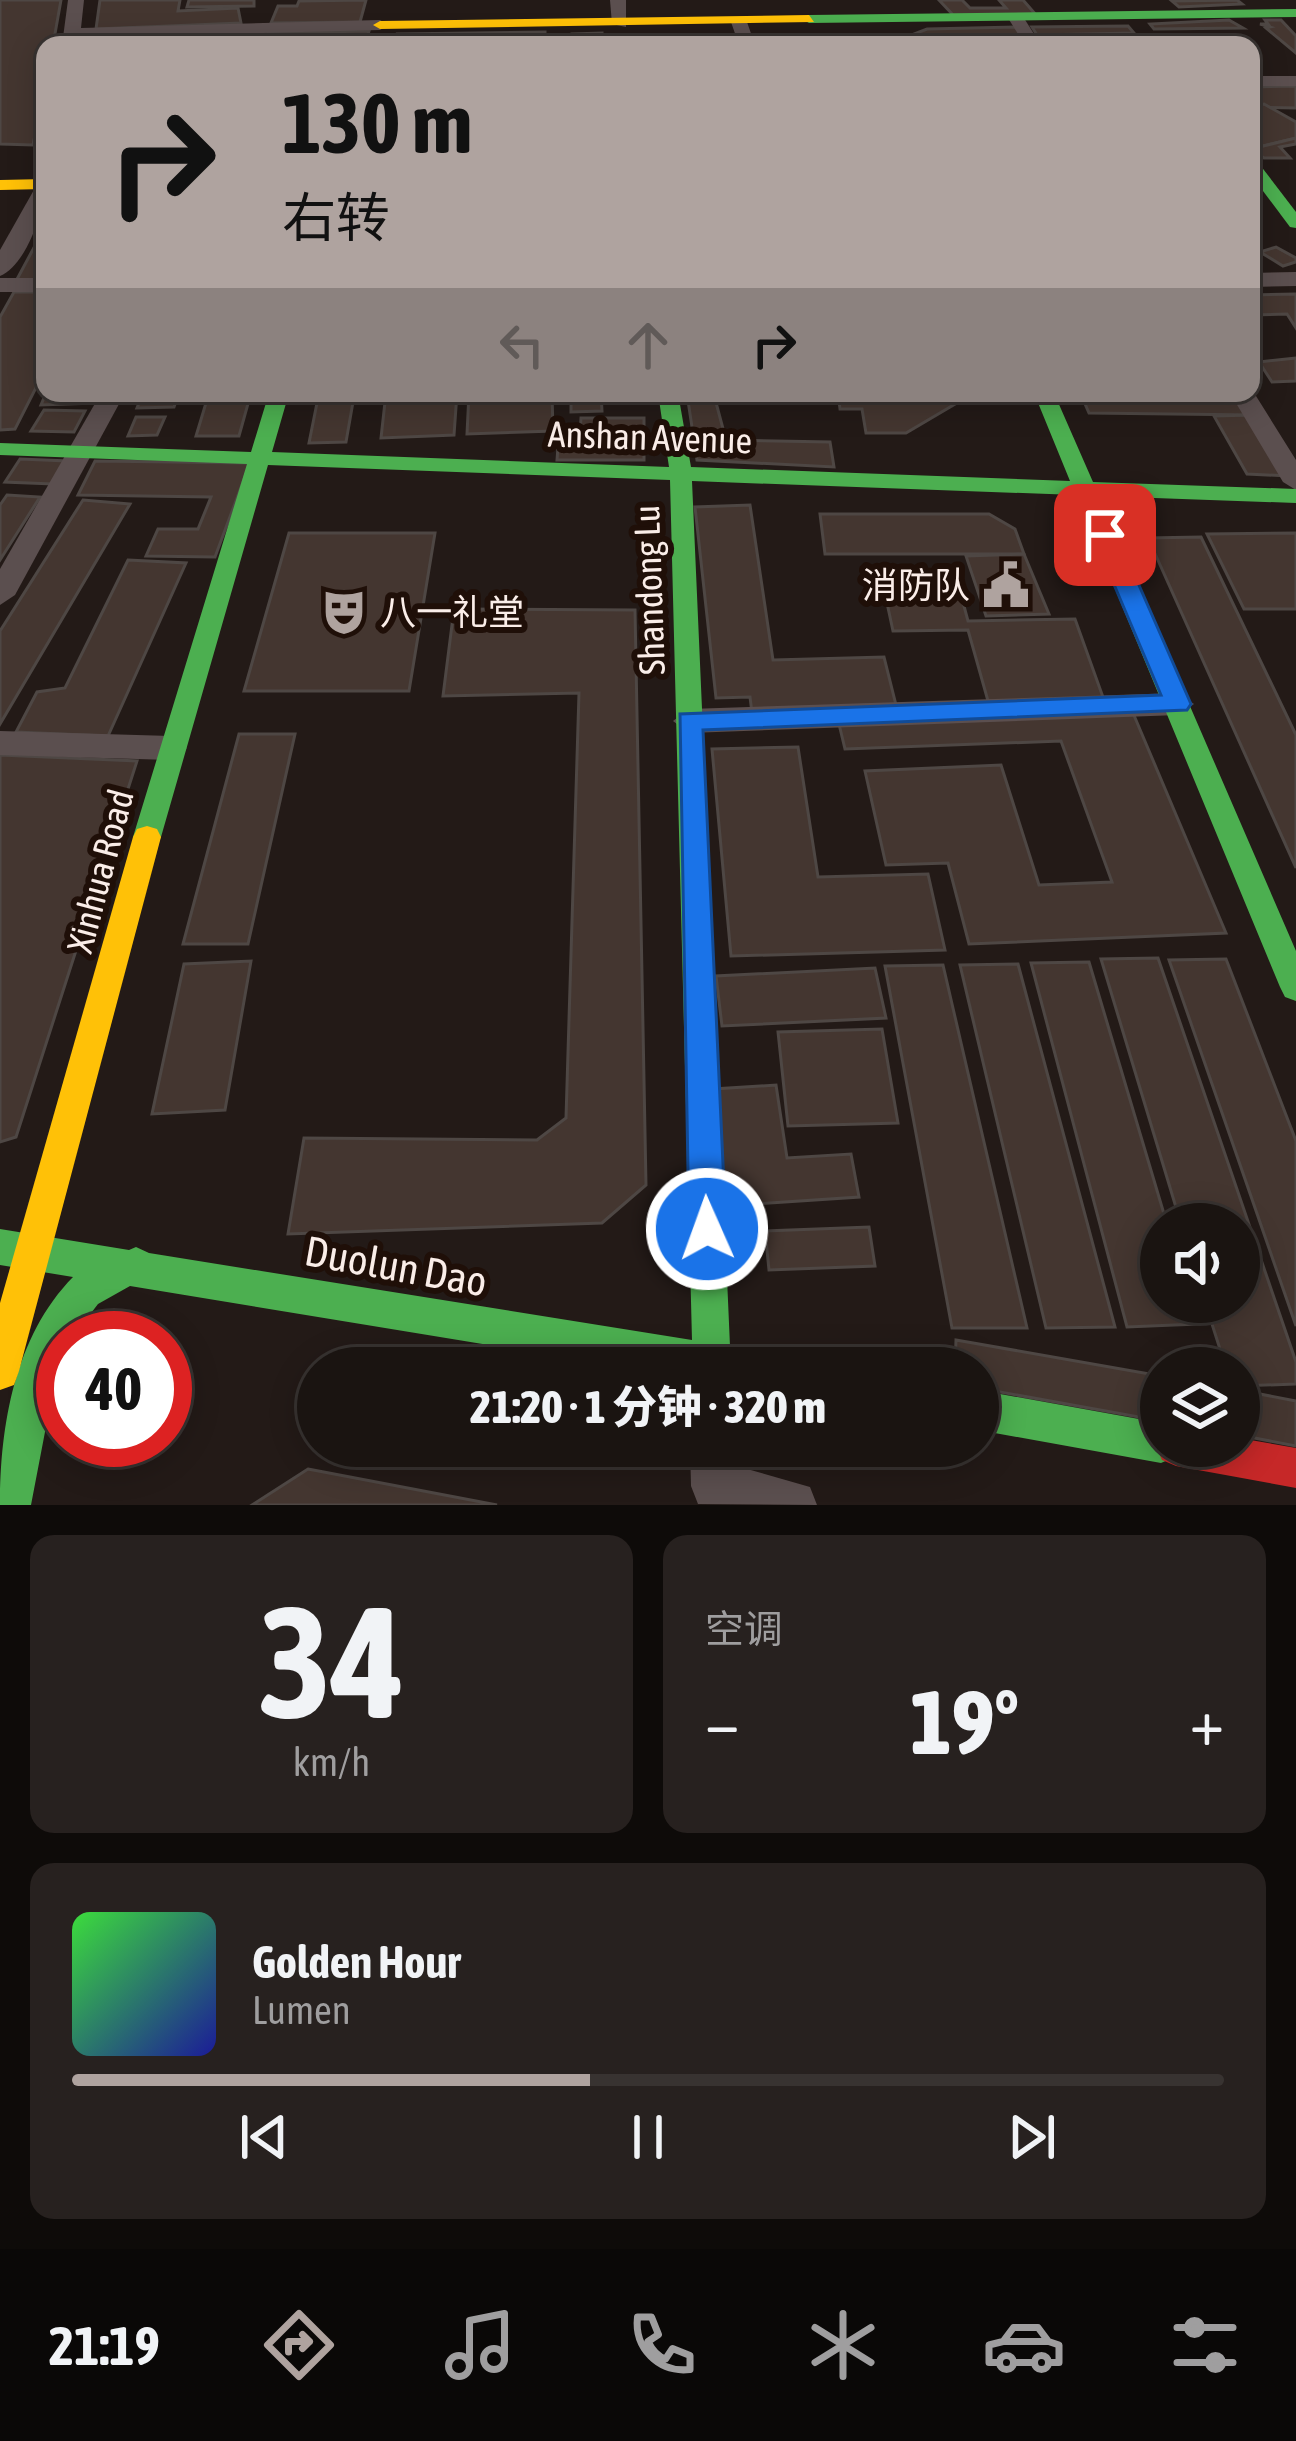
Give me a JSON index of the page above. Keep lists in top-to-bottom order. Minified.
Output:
{"streets":{"street":["Anshan Avenue","Shandong Lu","Xinhua Road","Duolun Dao"]},"crossings":[["Anshan Avenue","Shandong Lu"],["Anshan Avenue","Xinhua Road"],["Xinhua Road","Duolun Dao"]],"places":{"public building":["消防队"],"theatre":["八一礼堂"]},"page":{"turn":["130 m","右转"],"limit":"40","trip":"21:20 · 1 分钟 · 320 m","tile":[["34","km/h"],"空调"],"heat":["−","19°","+"],"song":["Golden Hour","Lumen"],"tabs":"21:19"}}
